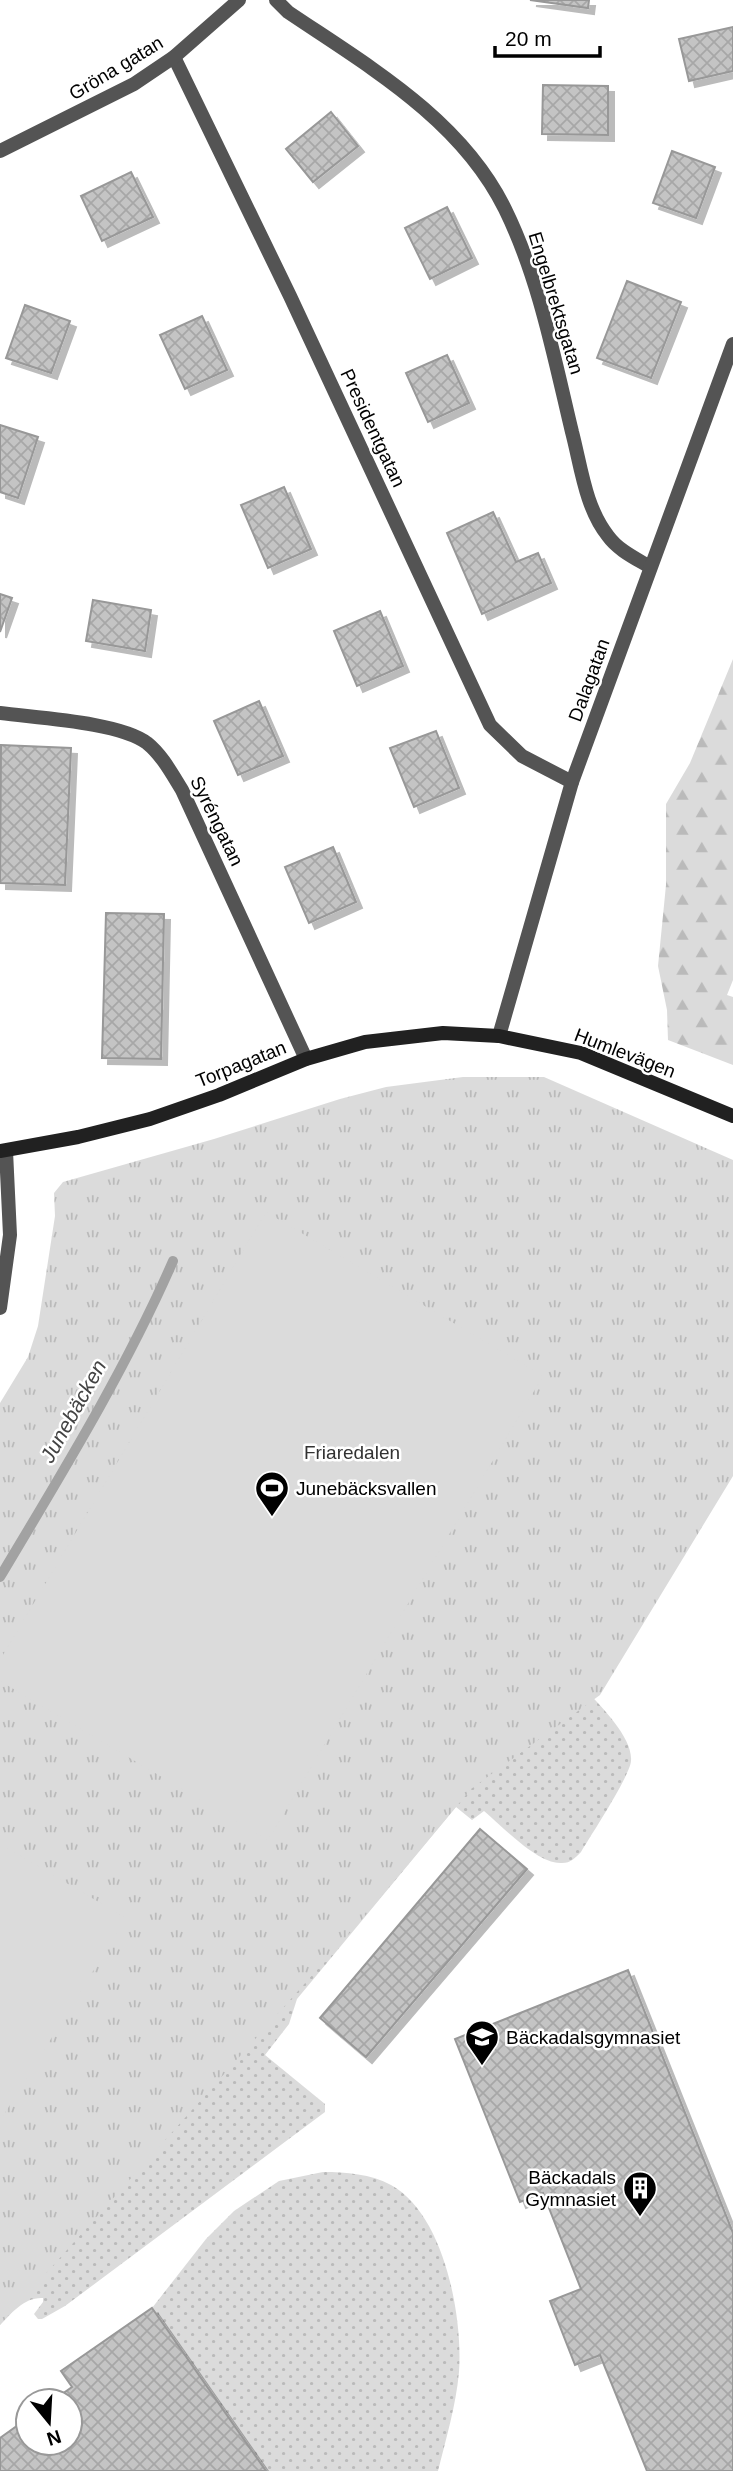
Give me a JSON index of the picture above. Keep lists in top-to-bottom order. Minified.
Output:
{"streets":{"street":["Gröna gatan","Engelbrektsgatan","Presidentgatan","Dalagatan","Syréngatan","Humlevägen","Torpagatan"]},"crossings":[["Gröna gatan","Presidentgatan"],["Engelbrektsgatan","Dalagatan"],["Presidentgatan","Dalagatan"],["Dalagatan","Humlevägen"],["Dalagatan","Torpagatan"],["Syréngatan","Torpagatan"],["Humlevägen","Torpagatan"]],"water":["Junebäcken"],"parks":["Friaredalen"],"places":{"sports":["Junebäcksvallen"],"school or university":["Bäckadalsgymnasiet"],"building":["Bäckadals Gymnasiet"]},"scale_bar":"20 m","north":"bottom"}
